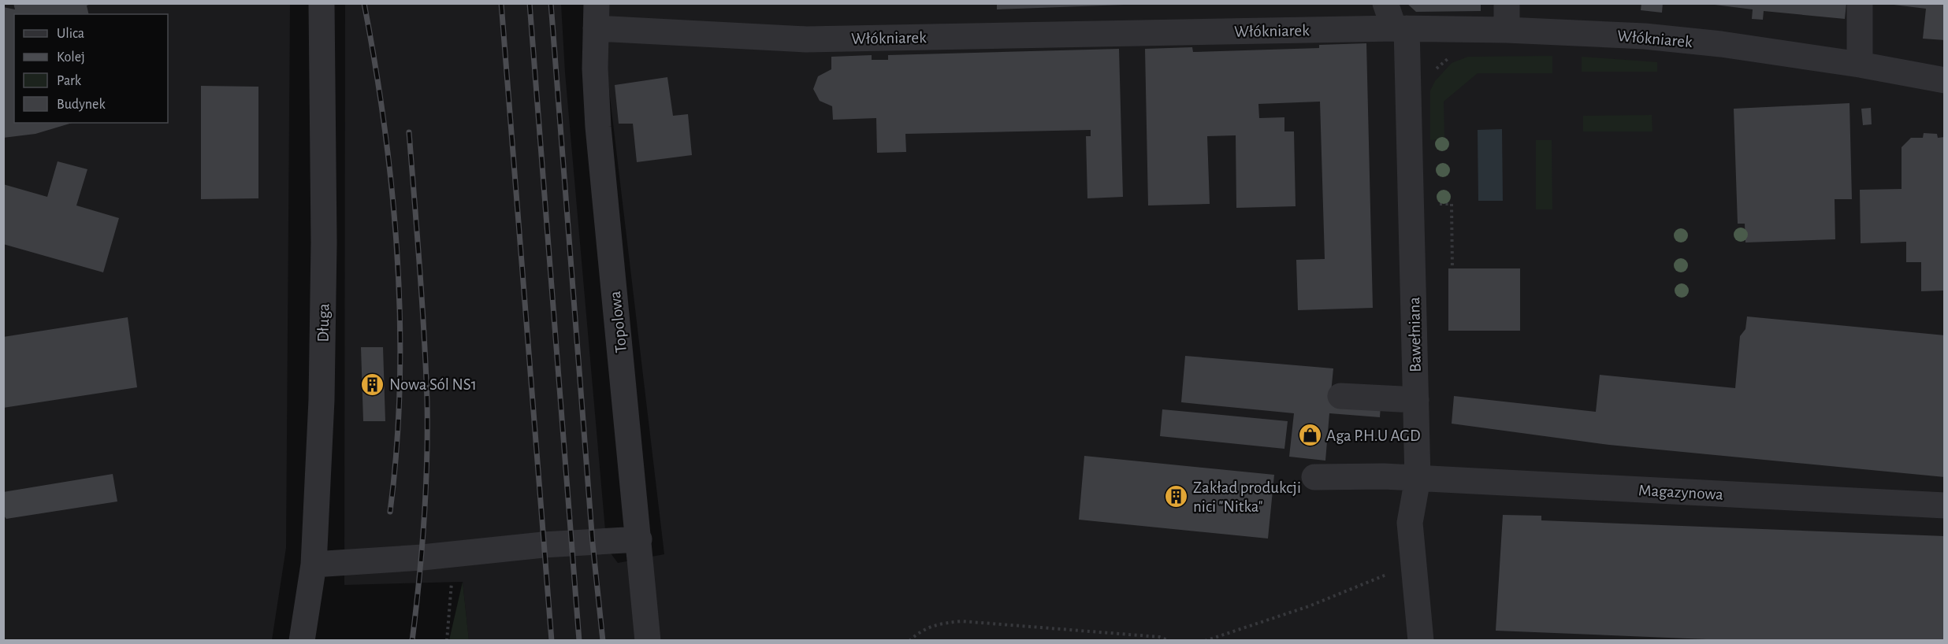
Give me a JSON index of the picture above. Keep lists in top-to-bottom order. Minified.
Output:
{"streets":{"street":["Włókniarek","Topolowa","Długa","Bawełniana","Magazynowa"]},"crossings":[["Włókniarek","Topolowa"],["Włókniarek","Bawełniana"],["Bawełniana","Magazynowa"]],"places":{"building":["Nowa Sól NS1","Zakład produkcji nici \"Nitka\""],"shop":["Aga P.H.U AGD"]},"legend":["Ulica","Kolej","Park","Budynek"]}
